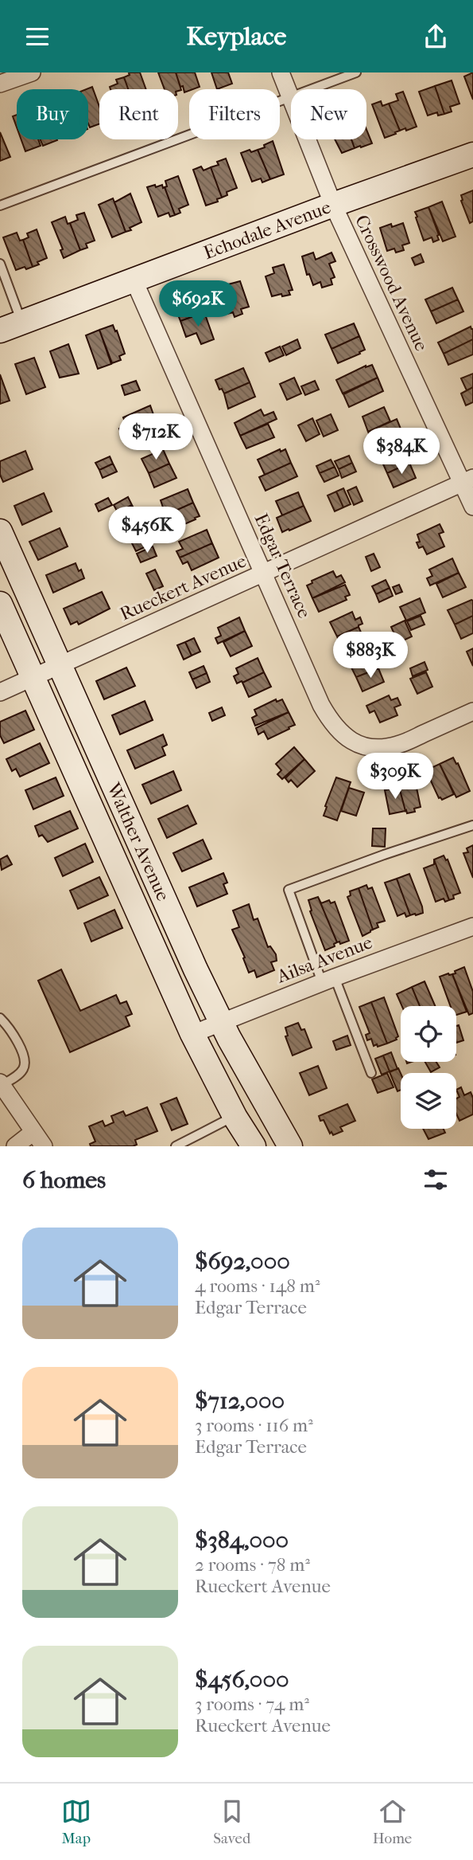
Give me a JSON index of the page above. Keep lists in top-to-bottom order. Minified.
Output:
{"streets":{"main road":["Echodale Avenue","Walther Avenue"],"street":["Crosswood Avenue","Edgar Terrace","Rueckert Avenue","Ailsa Avenue"]},"crossings":[["Echodale Avenue","Crosswood Avenue"],["Echodale Avenue","Edgar Terrace"],["Crosswood Avenue","Rueckert Avenue"],["Edgar Terrace","Rueckert Avenue"],["Rueckert Avenue","Walther Avenue"],["Walther Avenue","Ailsa Avenue"]],"page":{"header":"Keyplace","chip":["Buy","Rent","Filters","New"],"price":["$692K","$712K","$384K","$456K","$883K","$309K"],"heading":"6 homes","list":[{"name":"$692,000","note":"4 rooms · 148 m² · Edgar Terrace"},{"name":"$712,000","note":"3 rooms · 116 m² · Edgar Terrace"},{"name":"$384,000","note":"2 rooms · 78 m² · Rueckert Avenue"},{"name":"$456,000","note":"3 rooms · 74 m² · Rueckert Avenue"}],"tabs":["Map","Saved","Home"]}}
